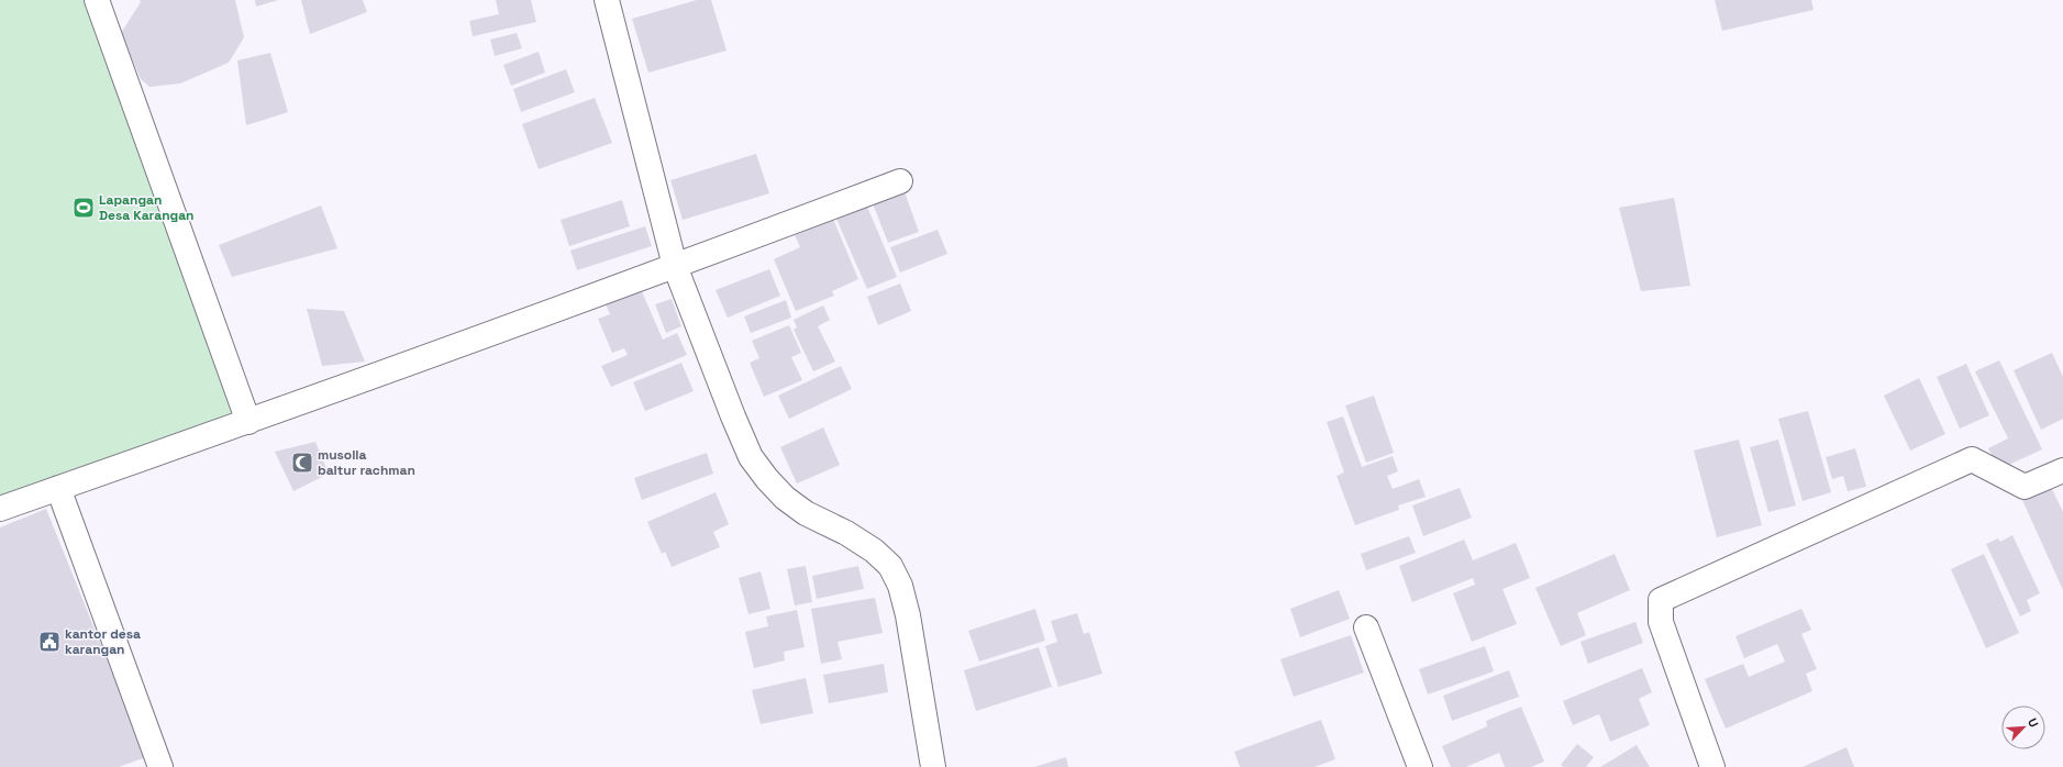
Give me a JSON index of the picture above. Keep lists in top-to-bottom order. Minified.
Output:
{"places":{"sports":["Lapangan Desa Karangan"],"mosque":["musolla baitur rachman"],"public building":["kantor desa karangan"]},"north":"top right"}
